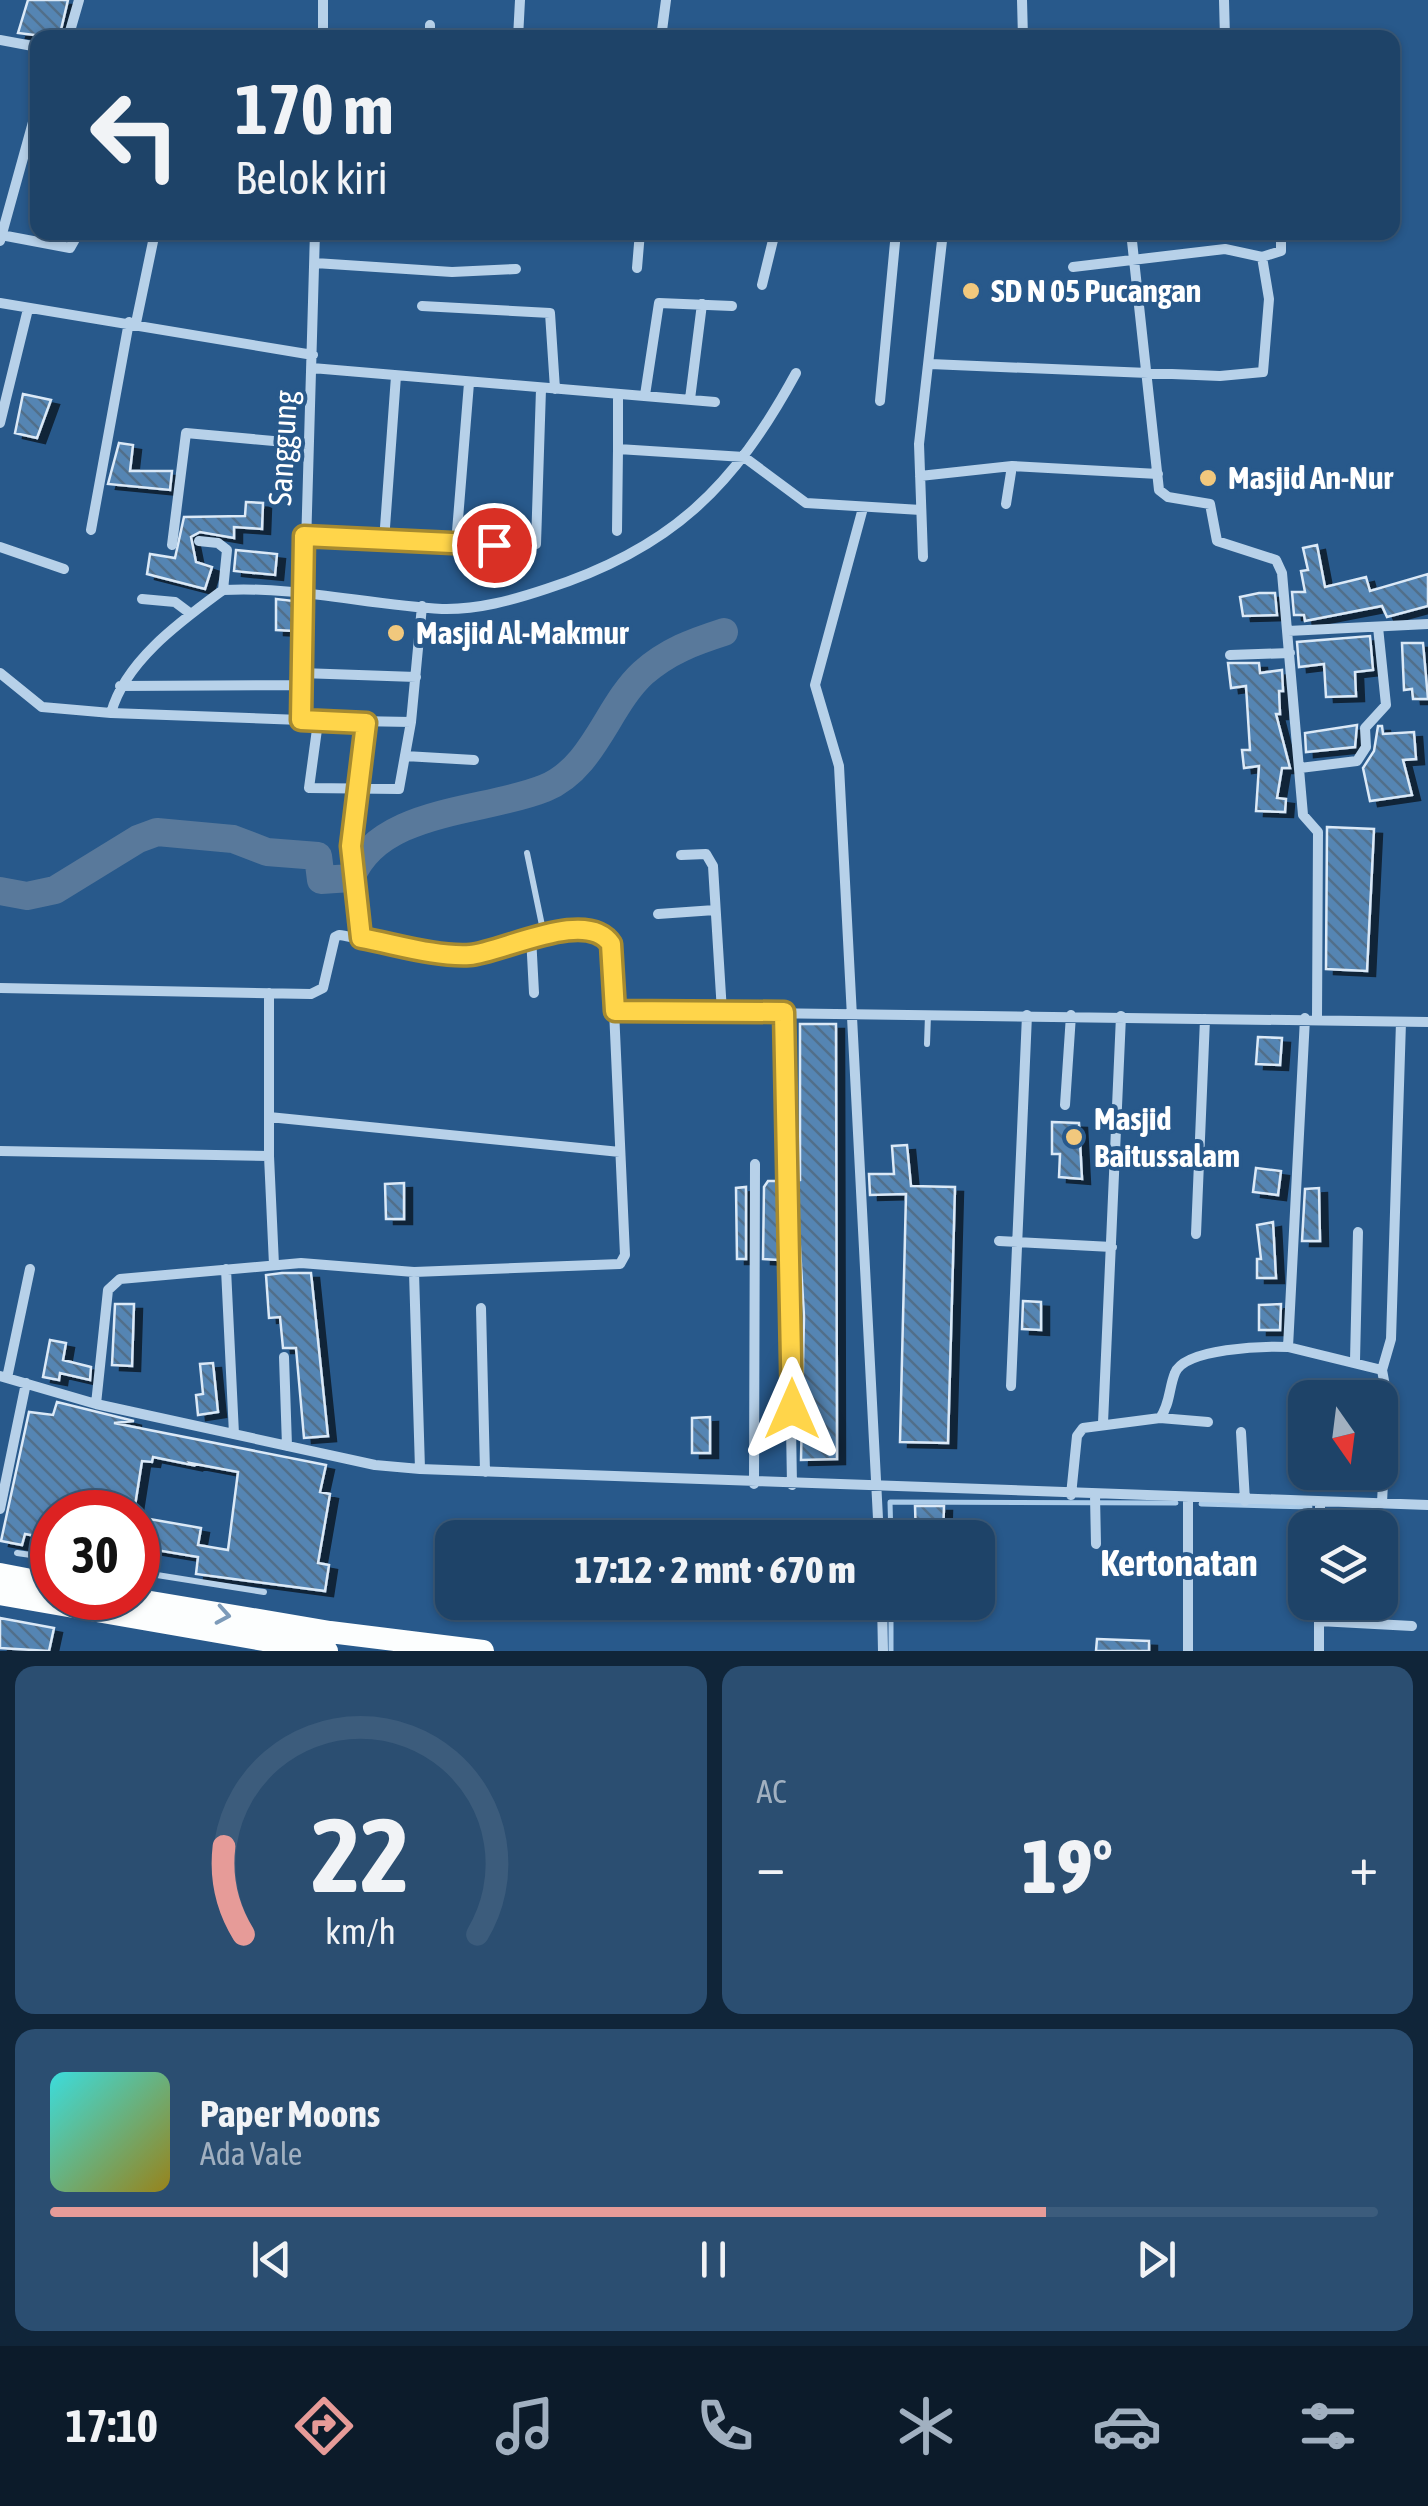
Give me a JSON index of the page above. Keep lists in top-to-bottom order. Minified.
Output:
{"streets":{"street":["Sanggung"]},"districts":["Kertonatan"],"places":["SD N 05 Pucangan","Masjid An-Nur","Masjid Al-Makmur","Masjid Baitussalam"],"north":"bottom","page":{"turn":["170 m","Belok kiri"],"limit":"30","trip":"17:12 · 2 mnt · 670 m","tile":"AC","heat":["−","19°","+"],"song":["Paper Moons","Ada Vale"],"tabs":"17:10","gauge":["22","km/h"]}}
